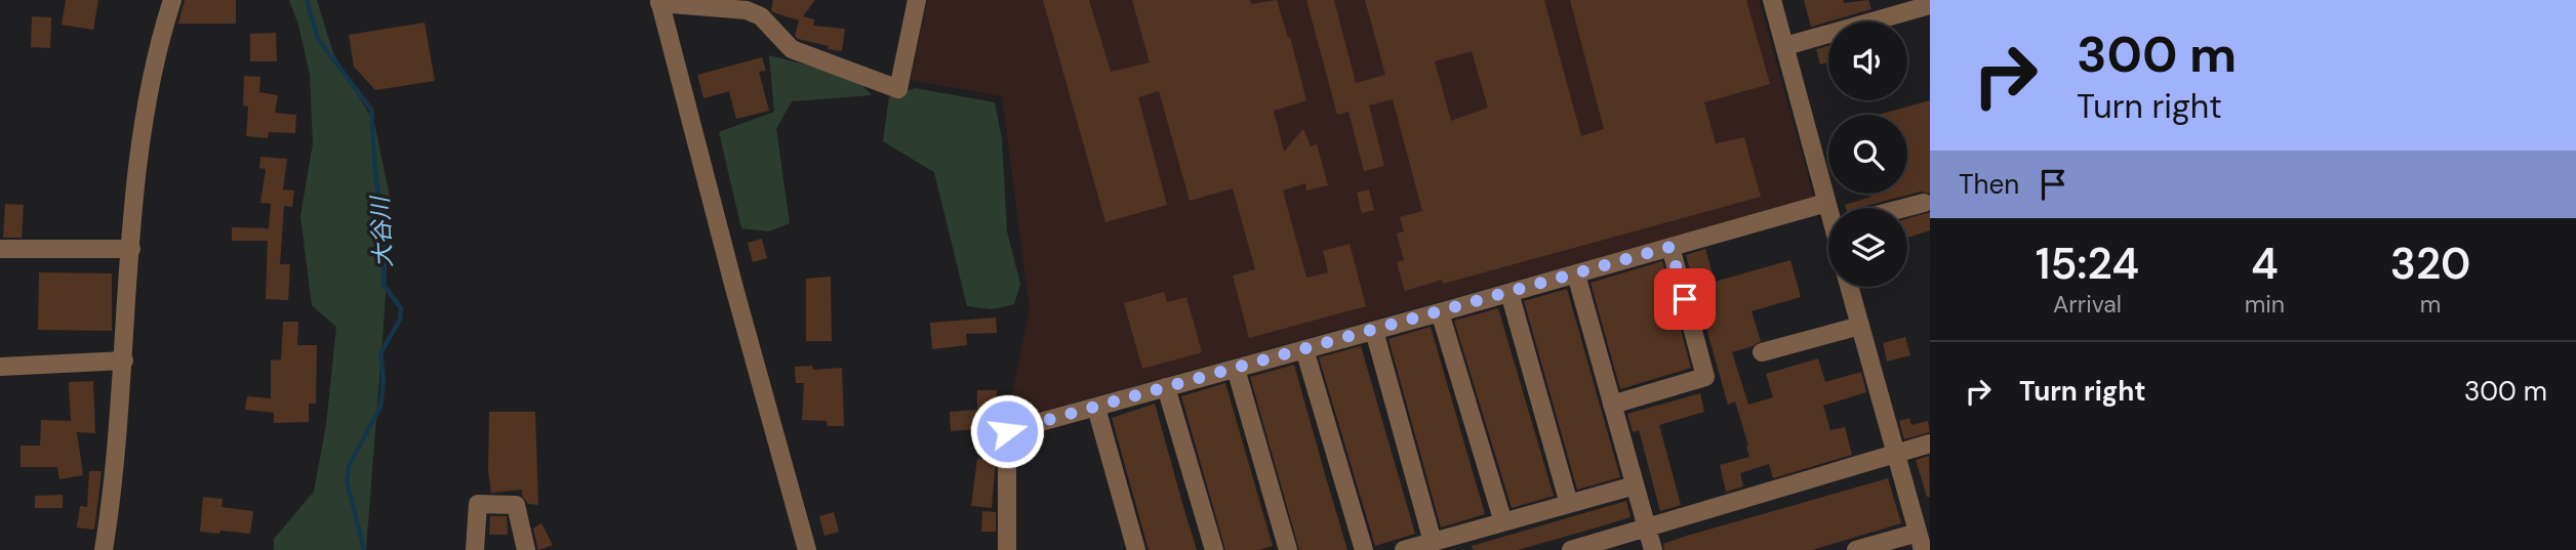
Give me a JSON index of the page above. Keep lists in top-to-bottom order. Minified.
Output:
{"water":["大谷川"],"page":{"turn":["300 m","Turn right"],"then":"Then","eta":["15:24","Arrival","4","min","320","m"],"list":[{"name":"Turn right","value":"300 m"}]}}
